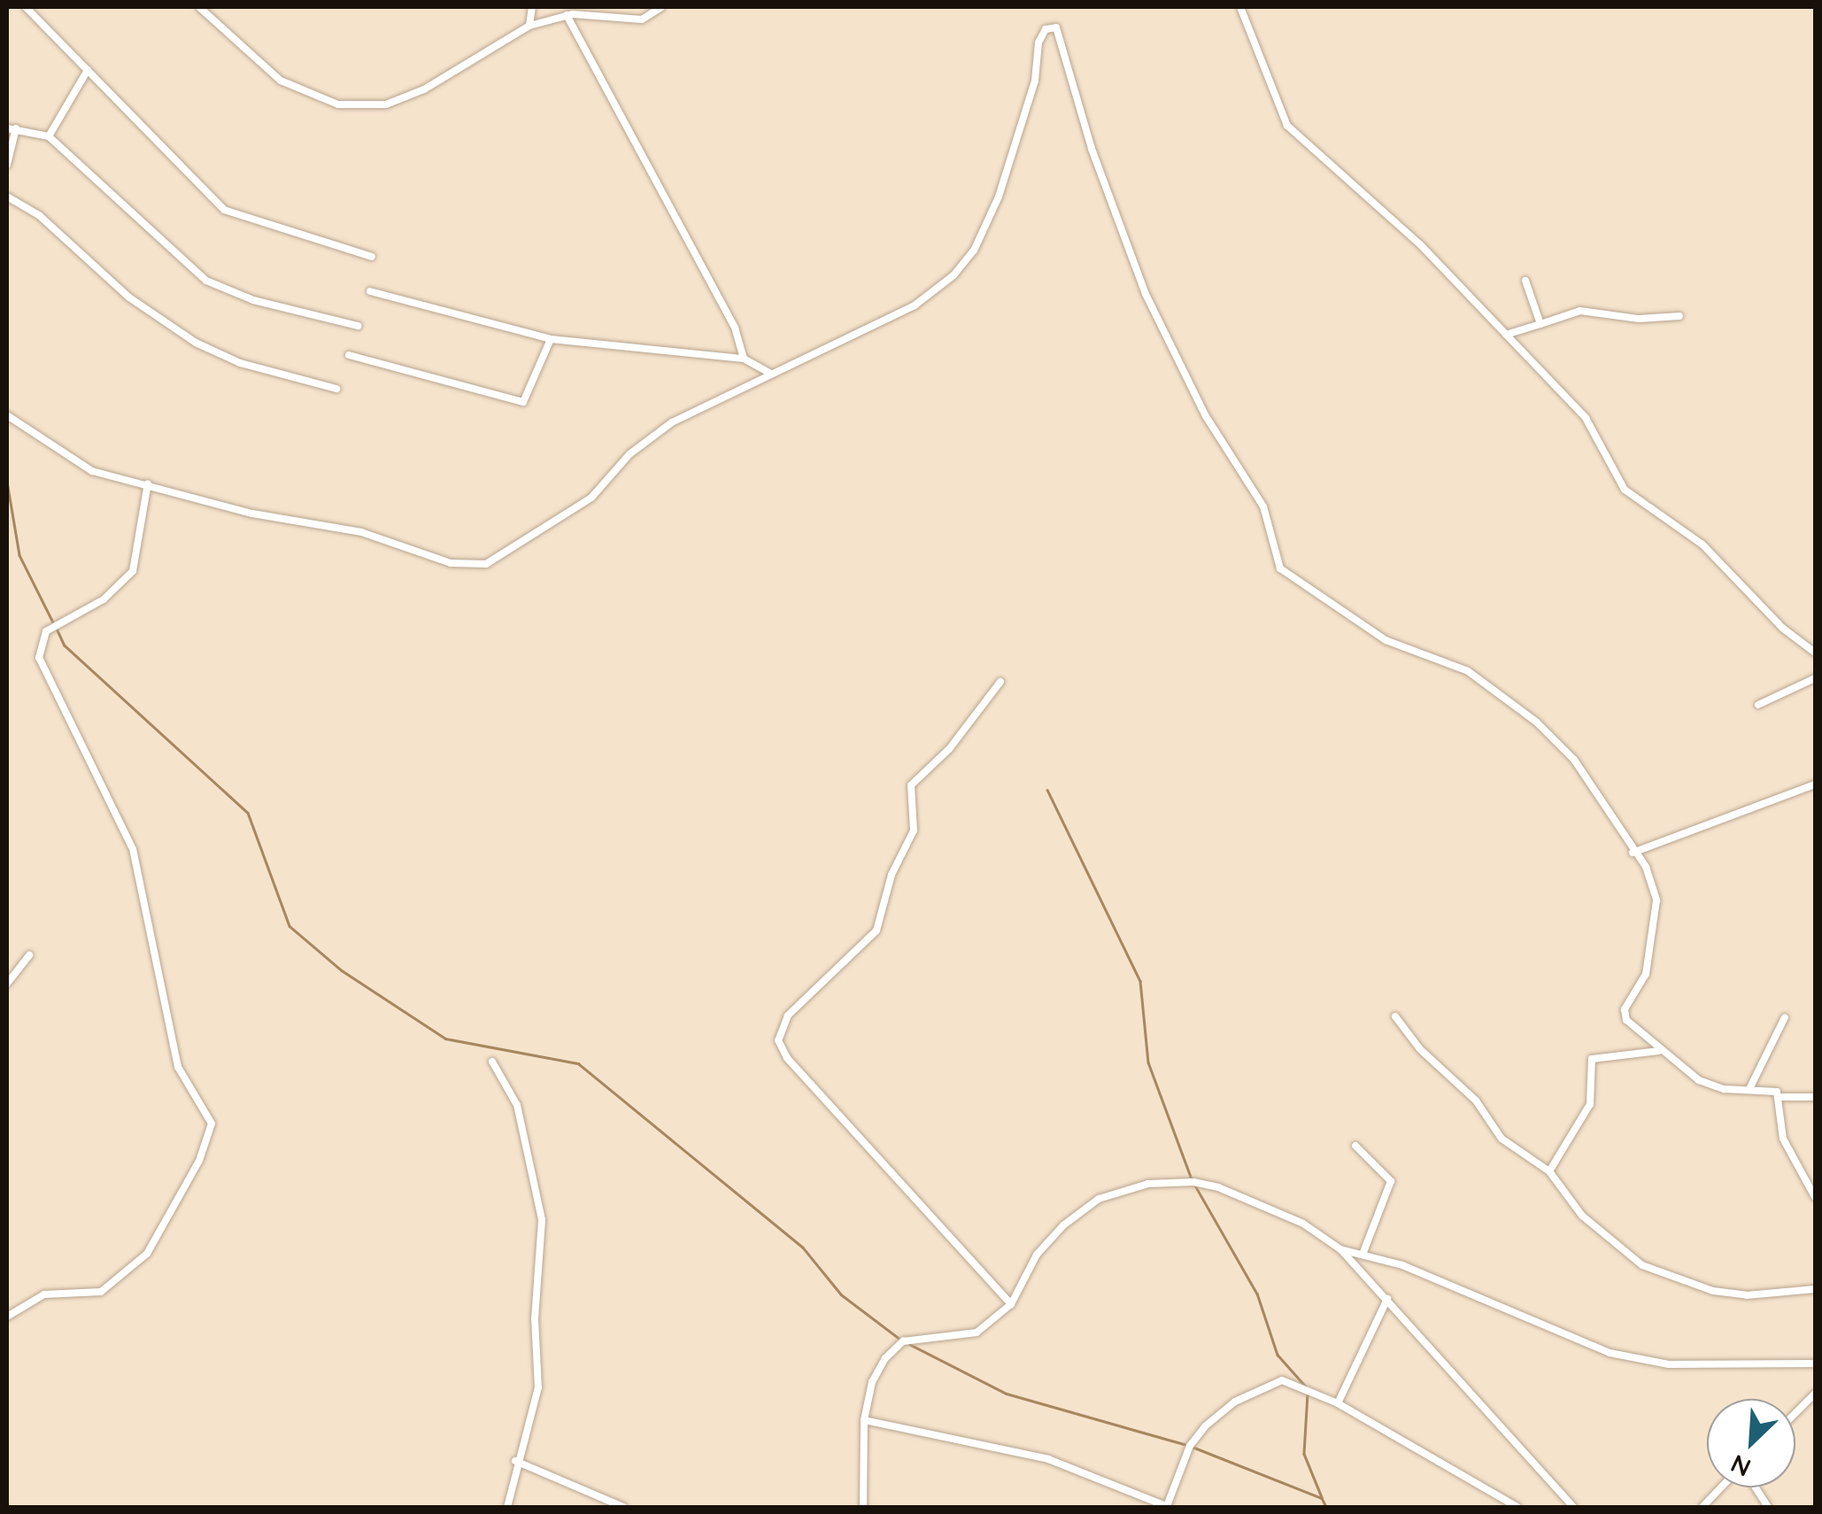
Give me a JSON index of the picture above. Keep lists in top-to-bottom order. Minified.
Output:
{"north":"bottom left"}
